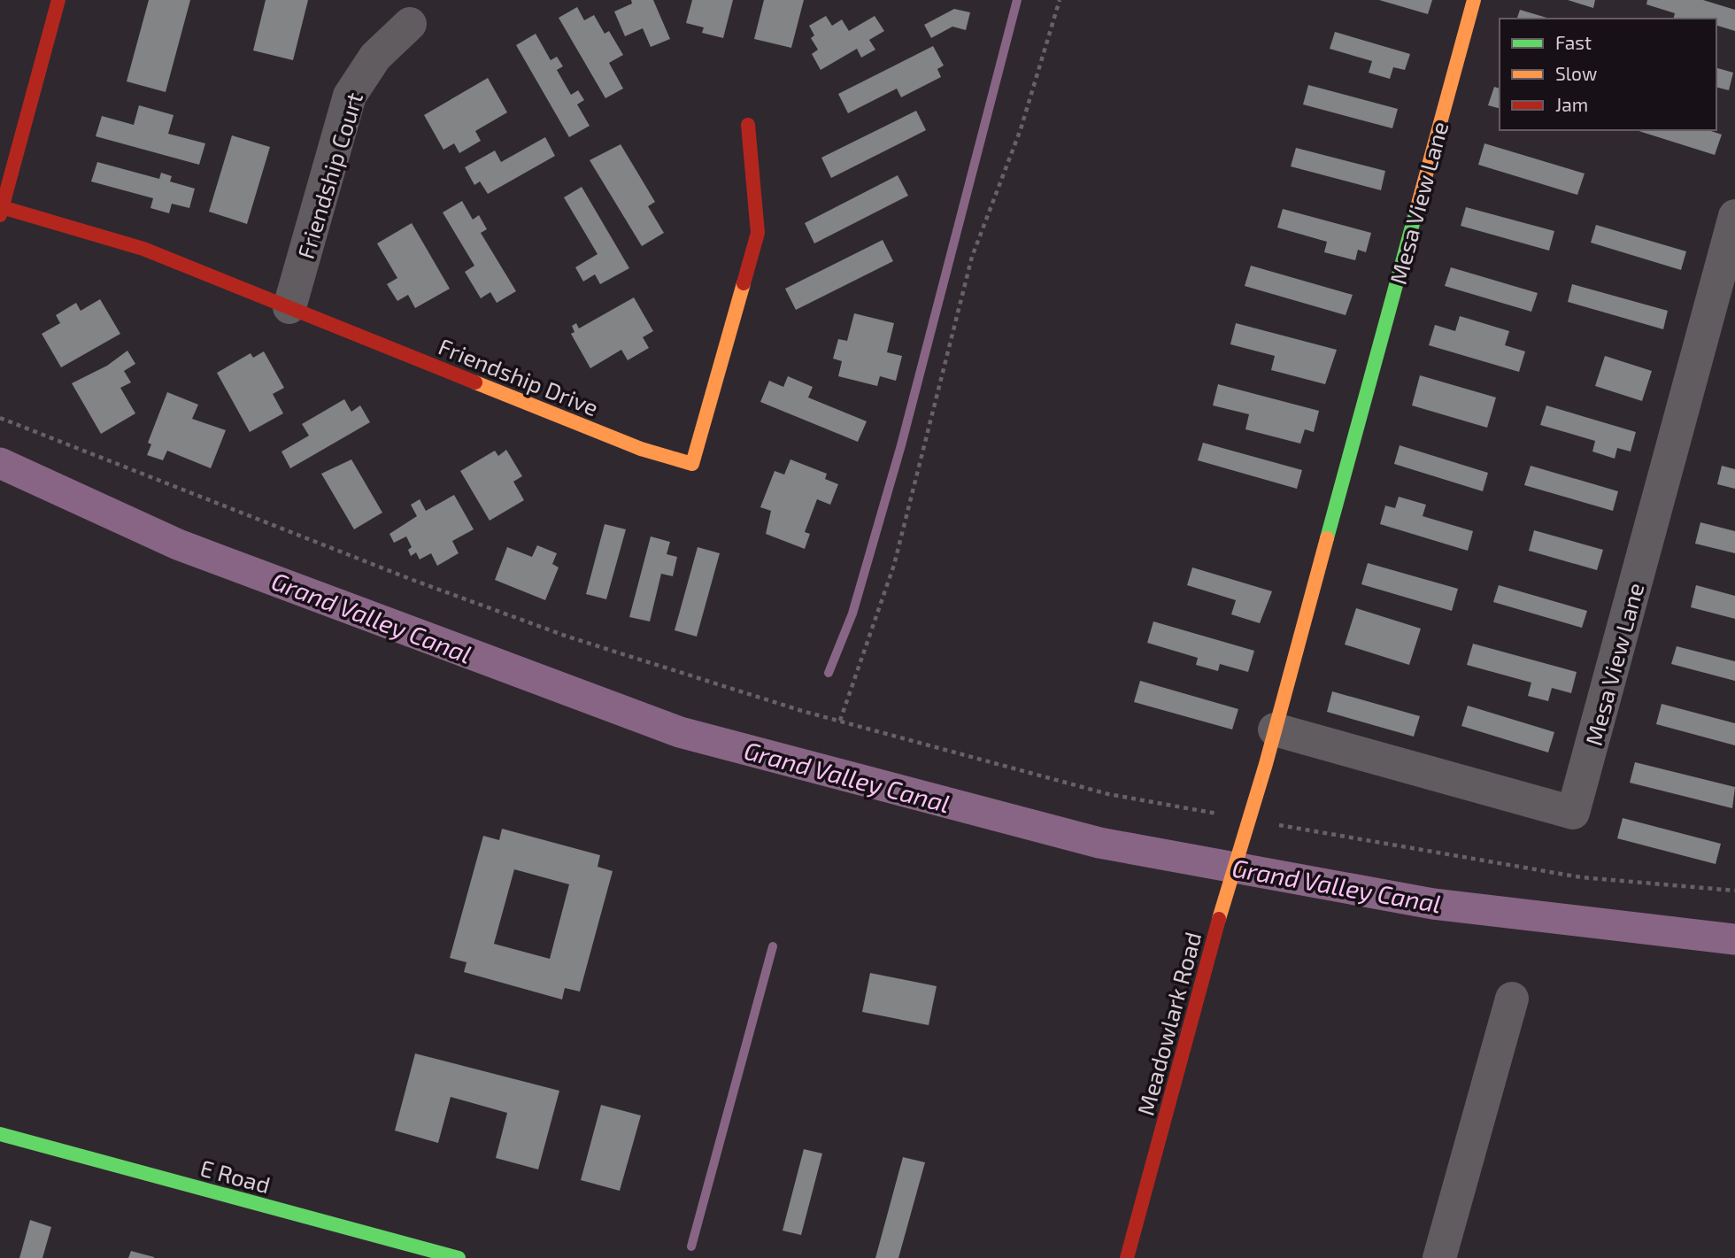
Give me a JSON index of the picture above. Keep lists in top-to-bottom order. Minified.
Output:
{"streets":{"street":["Friendship Court","Mesa View Lane","Friendship Drive","Meadowlark Road","E Road"]},"crossings":[["Friendship Court","Friendship Drive"],["Mesa View Lane","Meadowlark Road"]],"water":["Grand Valley Canal"],"legend":["Fast","Slow","Jam"]}
